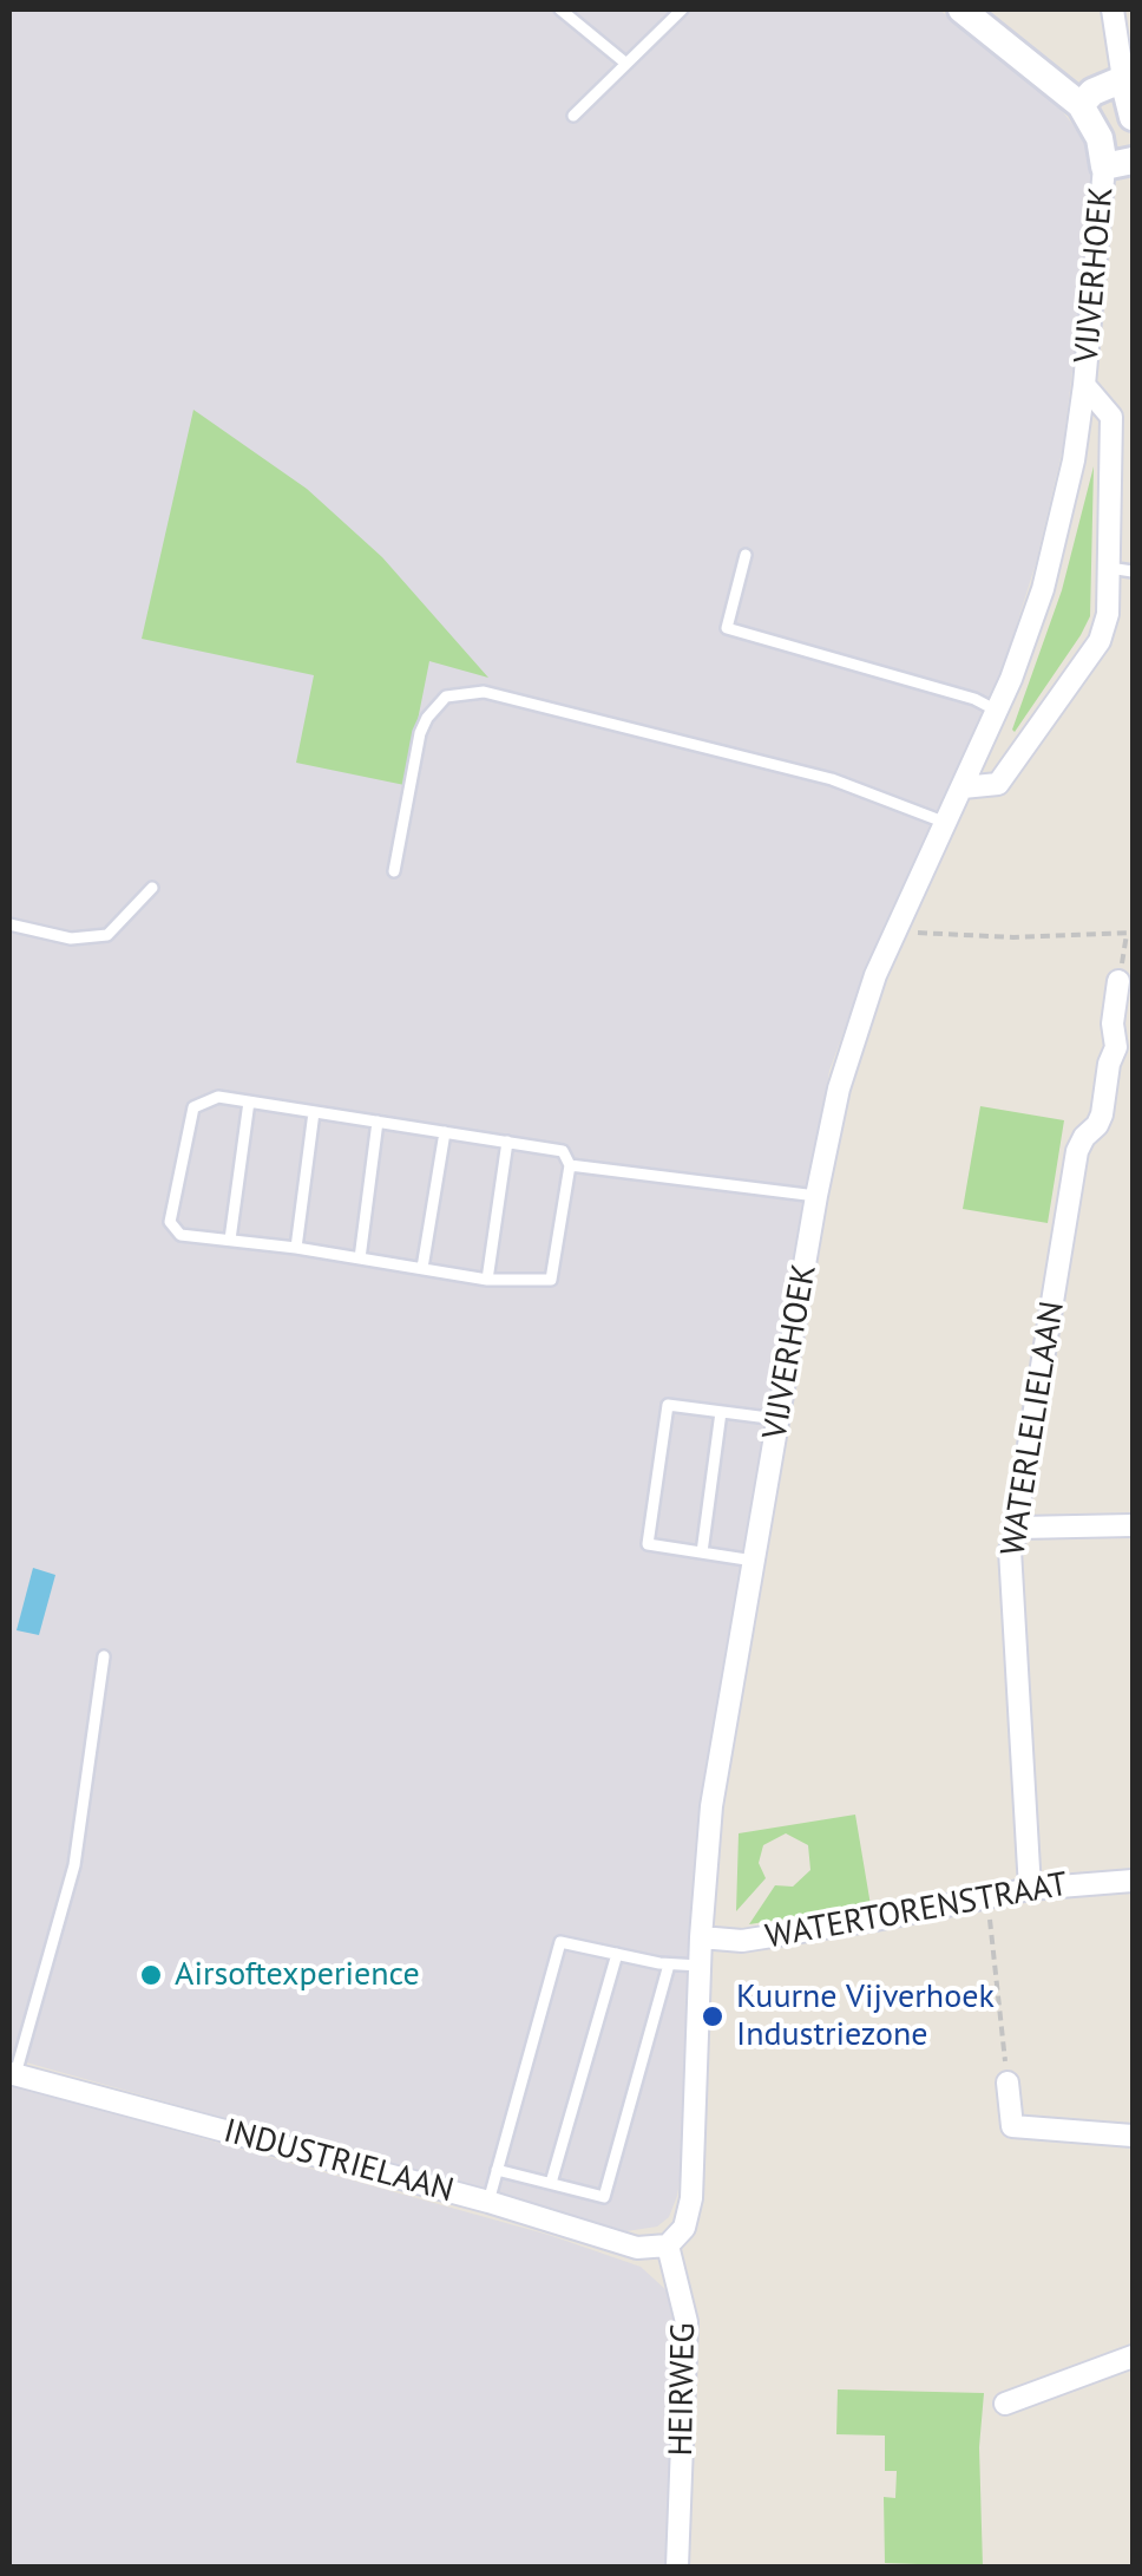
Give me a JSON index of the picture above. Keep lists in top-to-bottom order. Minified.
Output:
{"streets":{"street":["VIJVERHOEK","WATERLELIELAAN","WATERTORENSTRAAT","INDUSTRIELAAN","HEIRWEG"]},"crossings":[["VIJVERHOEK","WATERTORENSTRAAT"],["WATERLELIELAAN","WATERTORENSTRAAT"],["INDUSTRIELAAN","HEIRWEG"]],"places":["Airsoftexperience","Kuurne Vijverhoek Industriezone"]}
